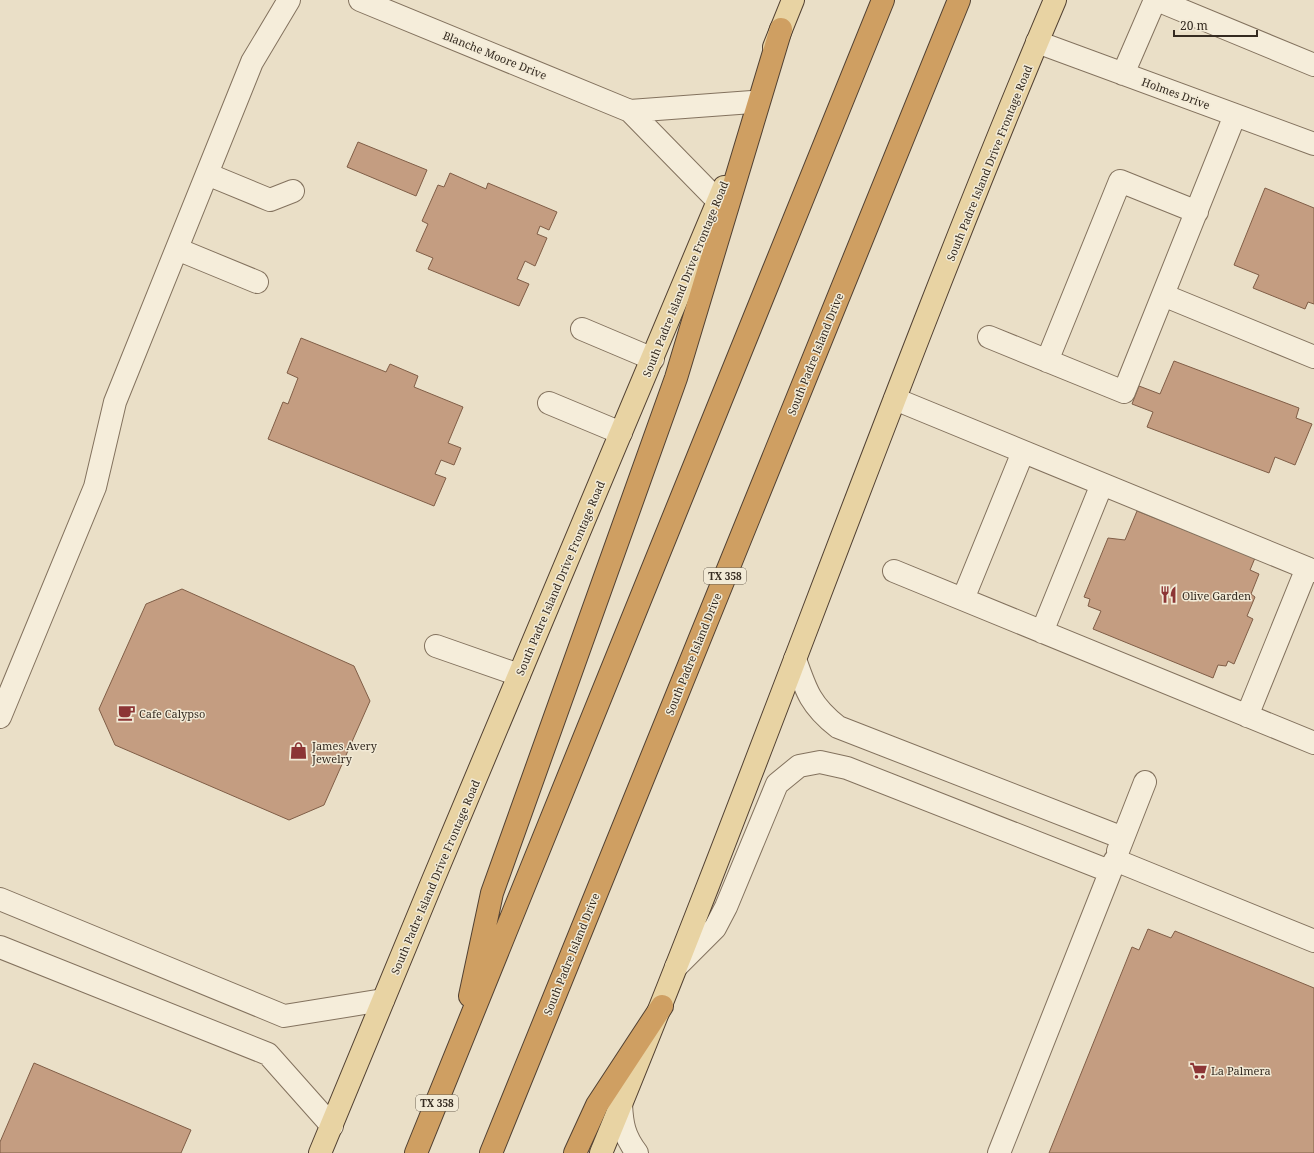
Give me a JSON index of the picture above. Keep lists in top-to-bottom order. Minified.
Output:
{"streets":{"highway":["South Padre Island Drive","TX 358"],"main road":["South Padre Island Drive Frontage Road"],"street":["Blanche Moore Drive","Holmes Drive"]},"crossings":[["Blanche Moore Drive","South Padre Island Drive Frontage Road"],["Holmes Drive","South Padre Island Drive Frontage Road"]],"places":{"restaurant":["Olive Garden"],"cafe":["Cafe Calypso"],"shop":["James Avery Jewelry"],"supermarket":["La Palmera"]},"scale_bar":"20 m"}
